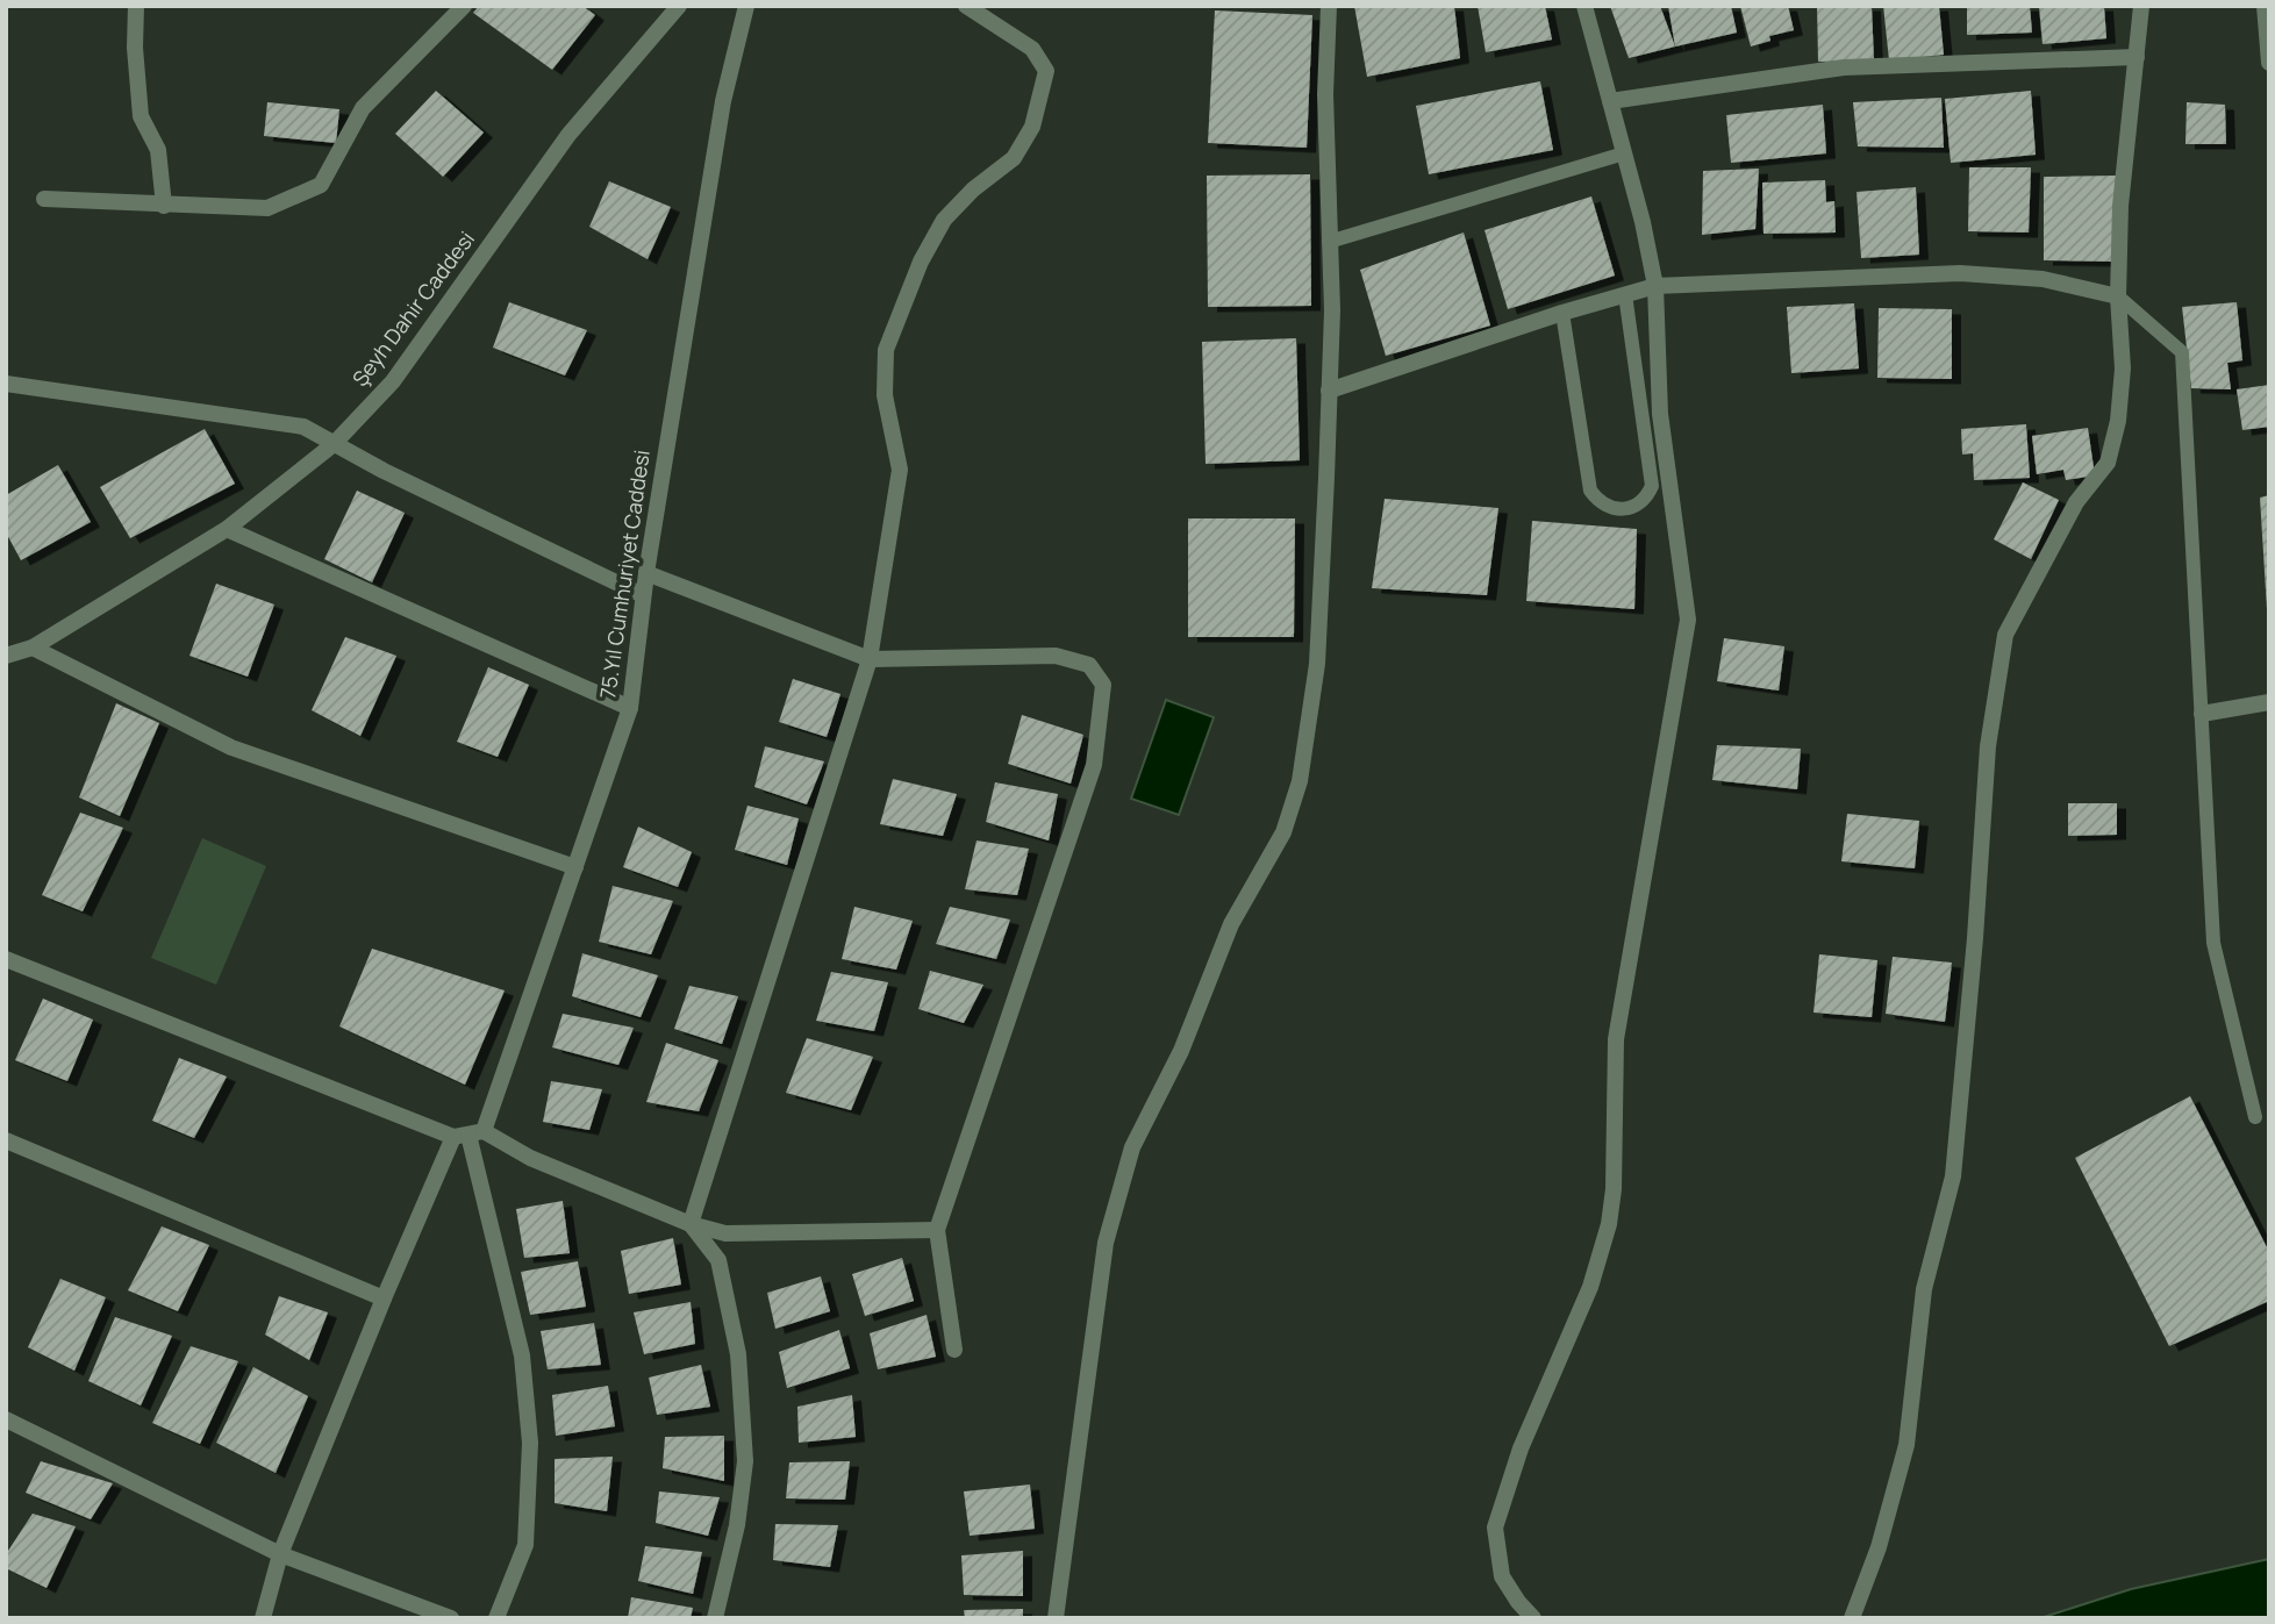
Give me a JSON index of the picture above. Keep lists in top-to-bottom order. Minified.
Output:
{"streets":{"street":["Şeyh Dahir Caddesi","75.Yıl Cumhuriyet Caddesi"]}}
